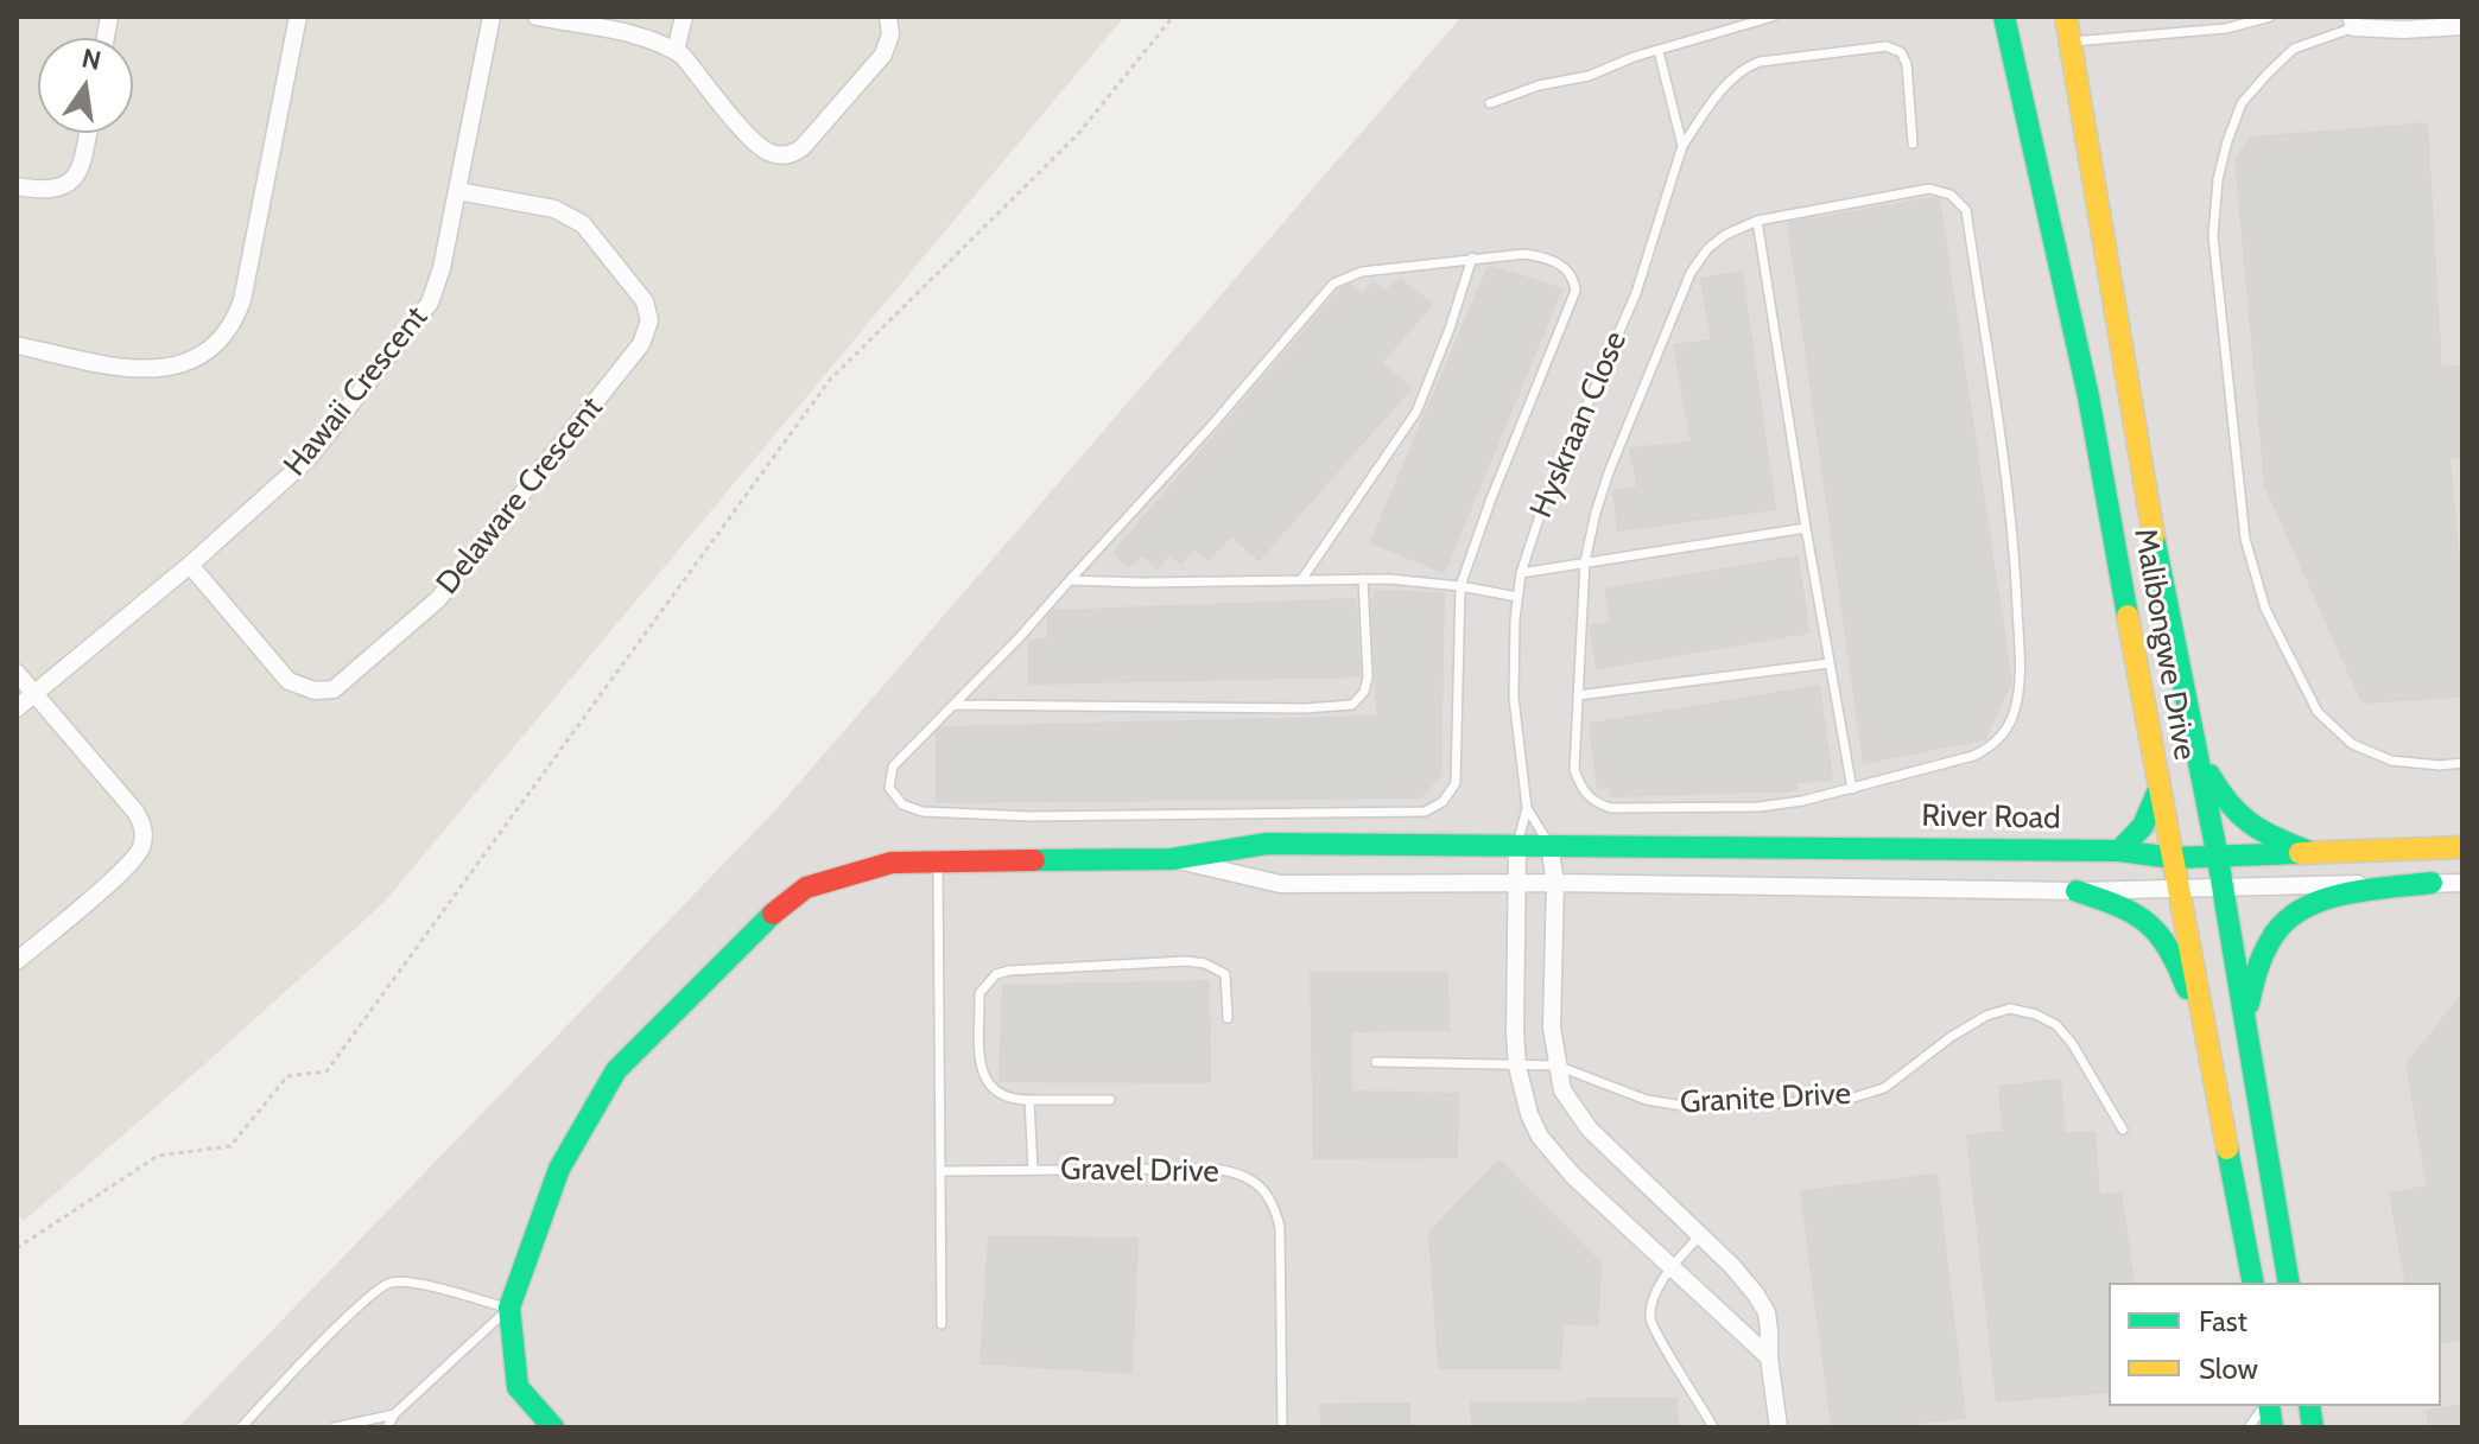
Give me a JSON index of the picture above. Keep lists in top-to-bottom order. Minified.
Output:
{"streets":{"main road":["Malibongwe Drive","River Road"],"street":["Hawaii Crescent","Delaware Crescent"],"lane":["Hyskraan Close","Granite Drive","Gravel Drive"]},"crossings":[["Hawaii Crescent","Delaware Crescent"],["Malibongwe Drive","River Road"]],"legend":["Fast","Slow"],"north":"top"}
